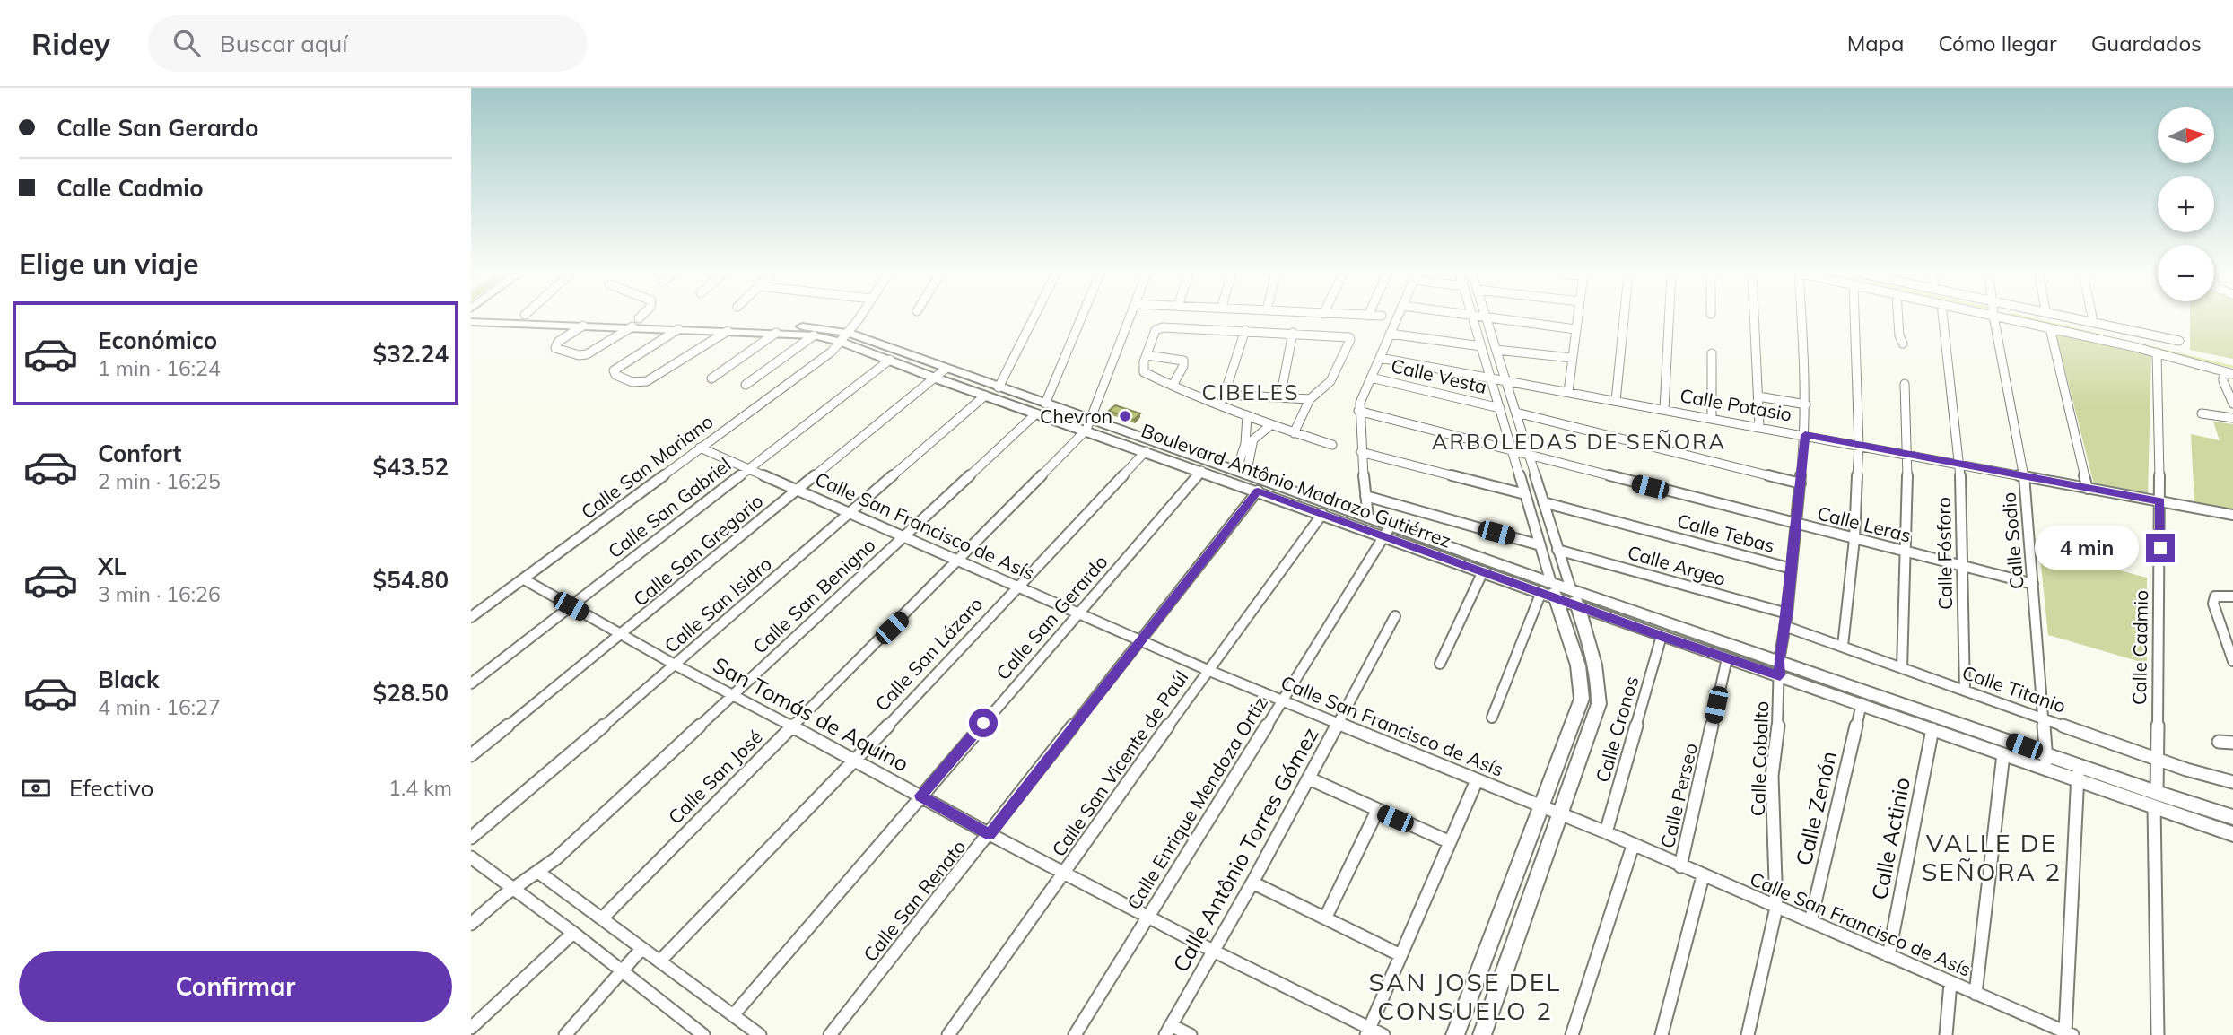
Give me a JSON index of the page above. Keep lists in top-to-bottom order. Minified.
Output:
{"streets":{"street":["Calle Vesta","Calle Potasio","Calle San Mariano","Boulevard Antônio Madrazo Gutiérrez","Calle San Gabriel","Calle Leras","Calle San Francisco de Asís","Calle Tebas","Calle Sodio","Calle San Gregorio","Calle Fósforo","Calle Argeo","Calle San Benigno","Calle San Isidro","Calle San Gerardo","Calle Cadmio","Calle San Lázaro","Calle Titanio","San Tomás de Aquino","Calle Cronos","Calle Cobalto","Calle San Vicente de Paúl","Calle San José","Calle Perseo","Calle Enrique Mendoza Ortiz","Calle Zenón","Calle Actinio","Calle Antônio Torres Gómez","Calle San Renato"]},"crossings":[["Calle Potasio","Calle Sodio"],["Calle Potasio","Calle Fósforo"],["Calle Potasio","Calle Cadmio"],["Calle Potasio","Calle Cobalto"],["Calle San Mariano","Boulevard Antônio Madrazo Gutiérrez"],["Calle San Mariano","Calle San Francisco de Asís"],["Calle San Mariano","San Tomás de Aquino"],["Boulevard Antônio Madrazo Gutiérrez","Calle San Gabriel"],["Boulevard Antônio Madrazo Gutiérrez","Calle Sodio"],["Boulevard Antônio Madrazo Gutiérrez","Calle San Gregorio"],["Boulevard Antônio Madrazo Gutiérrez","Calle San Benigno"],["Boulevard Antônio Madrazo Gutiérrez","Calle San Isidro"],["Boulevard Antônio Madrazo Gutiérrez","Calle San Gerardo"],["Boulevard Antônio Madrazo Gutiérrez","Calle Cadmio"],["Boulevard Antônio Madrazo Gutiérrez","Calle San Lázaro"],["Boulevard Antônio Madrazo Gutiérrez","Calle Cronos"],["Boulevard Antônio Madrazo Gutiérrez","Calle Cobalto"],["Boulevard Antônio Madrazo Gutiérrez","Calle San Vicente de Paúl"],["Boulevard Antônio Madrazo Gutiérrez","Calle San José"],["Boulevard Antônio Madrazo Gutiérrez","Calle Perseo"],["Boulevard Antônio Madrazo Gutiérrez","Calle Enrique Mendoza Ortiz"],["Boulevard Antônio Madrazo Gutiérrez","Calle Zenón"],["Boulevard Antônio Madrazo Gutiérrez","Calle Actinio"],["Boulevard Antônio Madrazo Gutiérrez","Calle San Renato"],["Calle San Gabriel","Calle San Francisco de Asís"],["Calle San Gabriel","San Tomás de Aquino"],["Calle Leras","Calle Sodio"],["Calle Leras","Calle Fósforo"],["Calle Leras","Calle Cobalto"],["Calle San Francisco de Asís","Calle San Gregorio"],["Calle San Francisco de Asís","Calle San Benigno"],["Calle San Francisco de Asís","Calle San Isidro"],["Calle San Francisco de Asís","Calle San Gerardo"],["Calle San Francisco de Asís","Calle San Lázaro"],["Calle San Francisco de Asís","Calle Cronos"],["Calle San Francisco de Asís","Calle Cobalto"],["Calle San Francisco de Asís","Calle San Vicente de Paúl"],["Calle San Francisco de Asís","Calle San José"],["Calle San Francisco de Asís","Calle Perseo"],["Calle San Francisco de Asís","Calle Enrique Mendoza Ortiz"],["Calle San Francisco de Asís","Calle Zenón"],["Calle San Francisco de Asís","Calle Actinio"],["Calle San Francisco de Asís","Calle Antônio Torres Gómez"],["Calle San Francisco de Asís","Calle San Renato"],["Calle Tebas","Calle Cobalto"],["Calle Sodio","Calle Titanio"],["Calle San Gregorio","San Tomás de Aquino"],["Calle Fósforo","Calle Titanio"],["Calle Argeo","Calle Cobalto"],["Calle San Benigno","San Tomás de Aquino"],["Calle San Isidro","San Tomás de Aquino"],["Calle San Gerardo","San Tomás de Aquino"],["Calle Cadmio","Calle Titanio"],["Calle San Lázaro","San Tomás de Aquino"],["Calle Titanio","Calle Cobalto"],["San Tomás de Aquino","Calle San Vicente de Paúl"],["San Tomás de Aquino","Calle San José"],["San Tomás de Aquino","Calle Enrique Mendoza Ortiz"],["San Tomás de Aquino","Calle Antônio Torres Gómez"],["San Tomás de Aquino","Calle San Renato"]],"districts":["CIBELES","ARBOLEDAS DE SEÑORA","VALLE DE SEÑORA 2","SAN JOSE DEL CONSUELO 2"],"places":["Chevron"],"north":"right","page":{"header":"Ridey","search":"Buscar aquí","nav":["Mapa","Cómo llegar","Guardados"],"banner":["Calle San Gerardo","Calle Cadmio"],"map_buttons":["+","−"],"heading":"Elige un viaje","list":[{"name":"Económico","note":"1 min · 16:24","value":"$32.24"},{"name":"Confort","note":"2 min · 16:25","value":"$43.52"},{"name":"XL","note":"3 min · 16:26","value":"$54.80"},{"name":"Black","note":"4 min · 16:27","value":"$28.50"}],"bubble":"4 min","pay":["Efectivo","1.4 km"],"buttons":"Confirmar"}}
